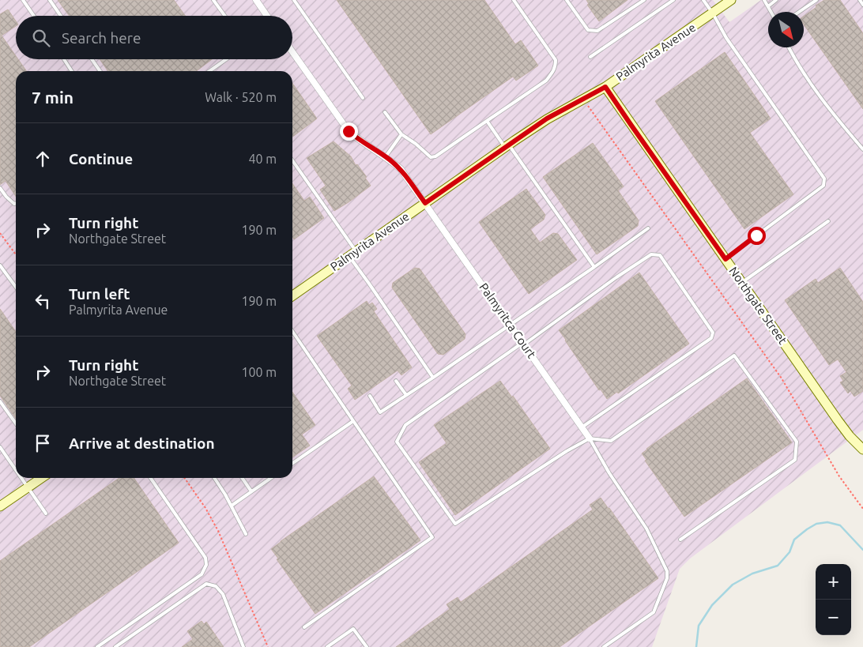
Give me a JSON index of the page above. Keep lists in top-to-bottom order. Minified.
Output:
{"streets":{"street":["Palmyrita Avenue","Northgate Street","Palmyritca Court"]},"crossings":[["Palmyrita Avenue","Northgate Street"],["Palmyrita Avenue","Palmyritca Court"]],"north":"bottom right","page":{"search":"Search here","heading":["7 min","Walk · 520 m"],"list":[["Continue","40 m"],["Turn right","Northgate Street","190 m"],["Turn left","Palmyrita Avenue","190 m"],["Turn right","Northgate Street","100 m"],"Arrive at destination"],"map_buttons":["+","−"]}}
